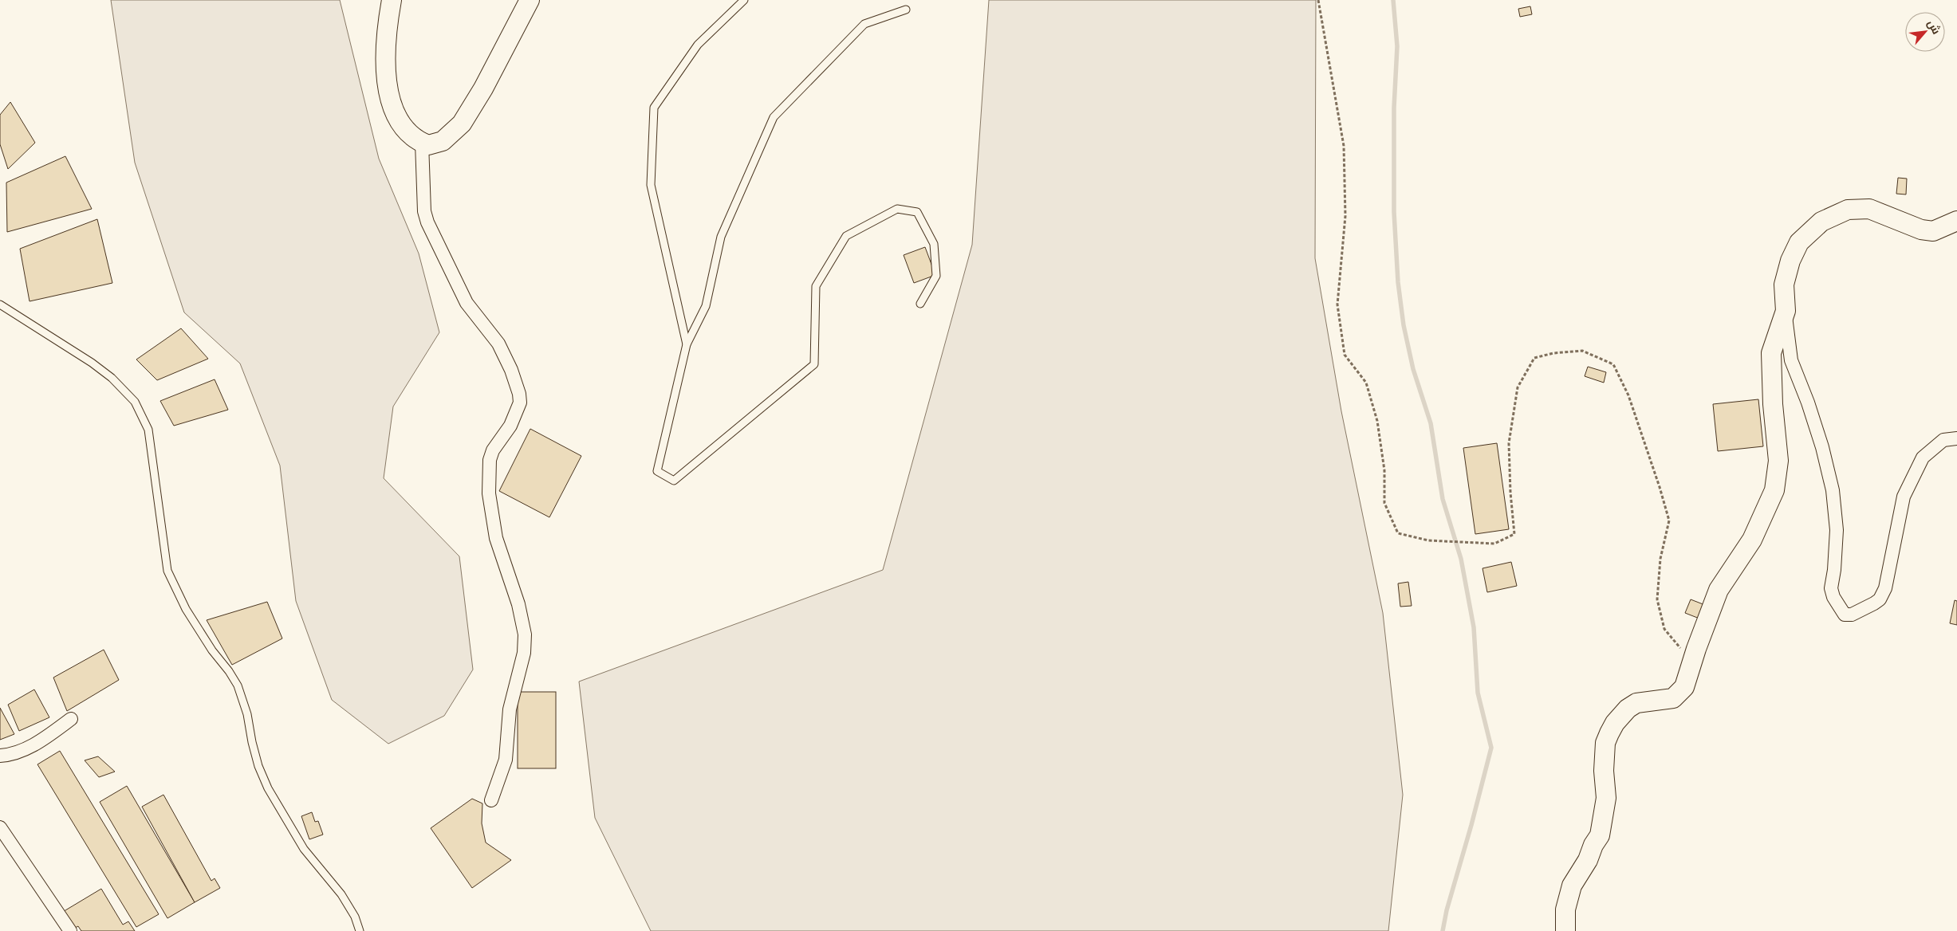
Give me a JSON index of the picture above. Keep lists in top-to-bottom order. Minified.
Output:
{"north":"top right"}
